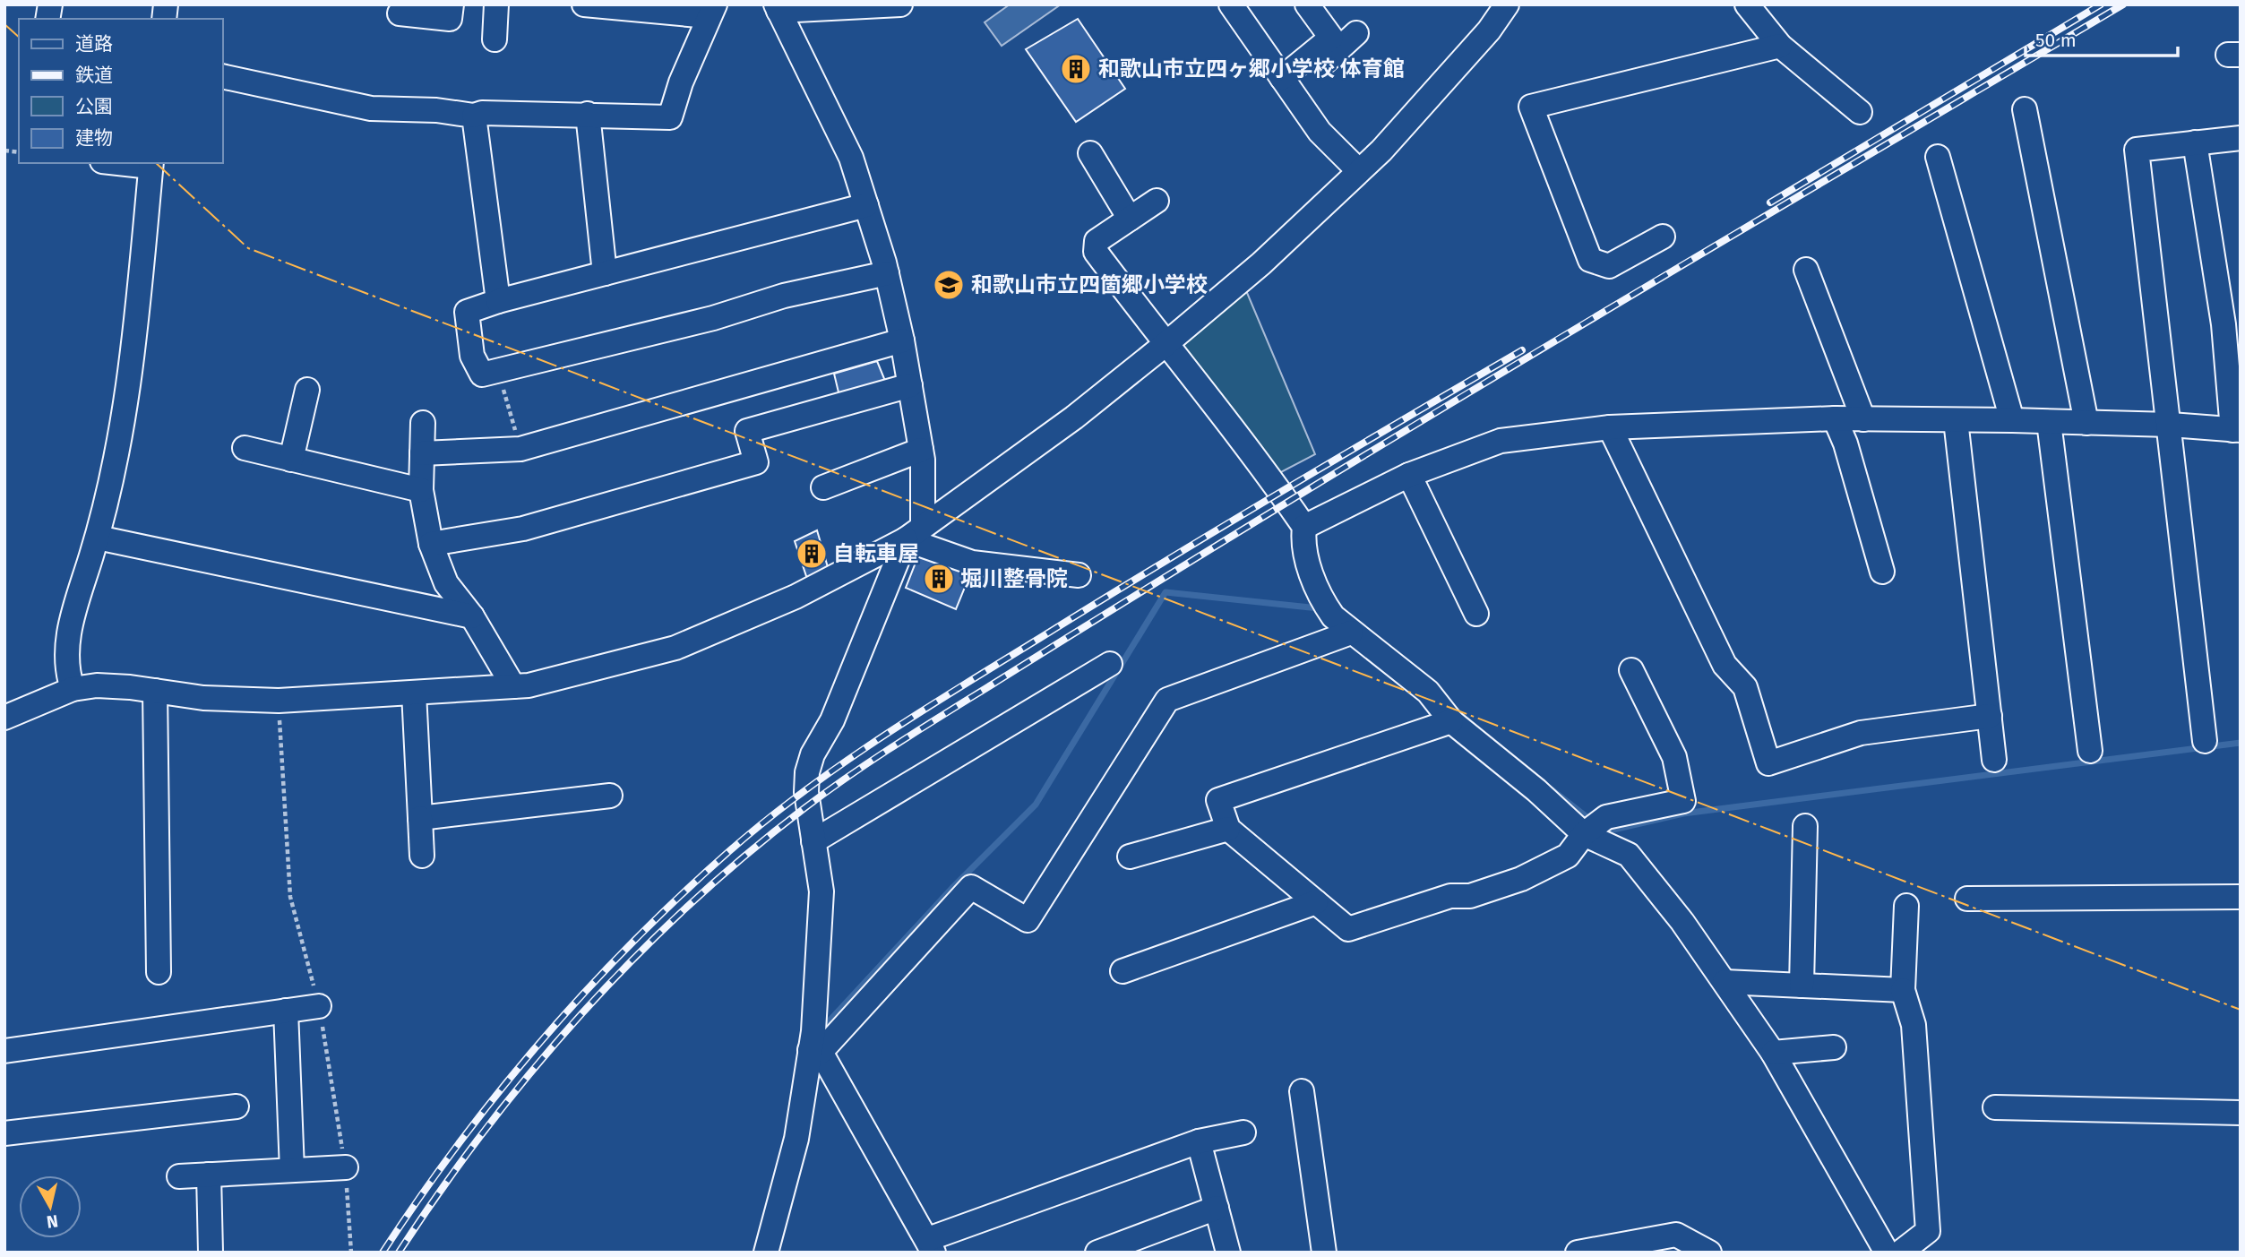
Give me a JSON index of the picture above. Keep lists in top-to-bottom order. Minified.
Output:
{"places":{"building":["和歌山市立四ヶ郷小学校 体育館","自転車屋","堀川整骨院"],"school or university":["和歌山市立四箇郷小学校"]},"legend":["道路","鉄道","公園","建物"],"scale_bar":"50 m","north":"bottom"}
